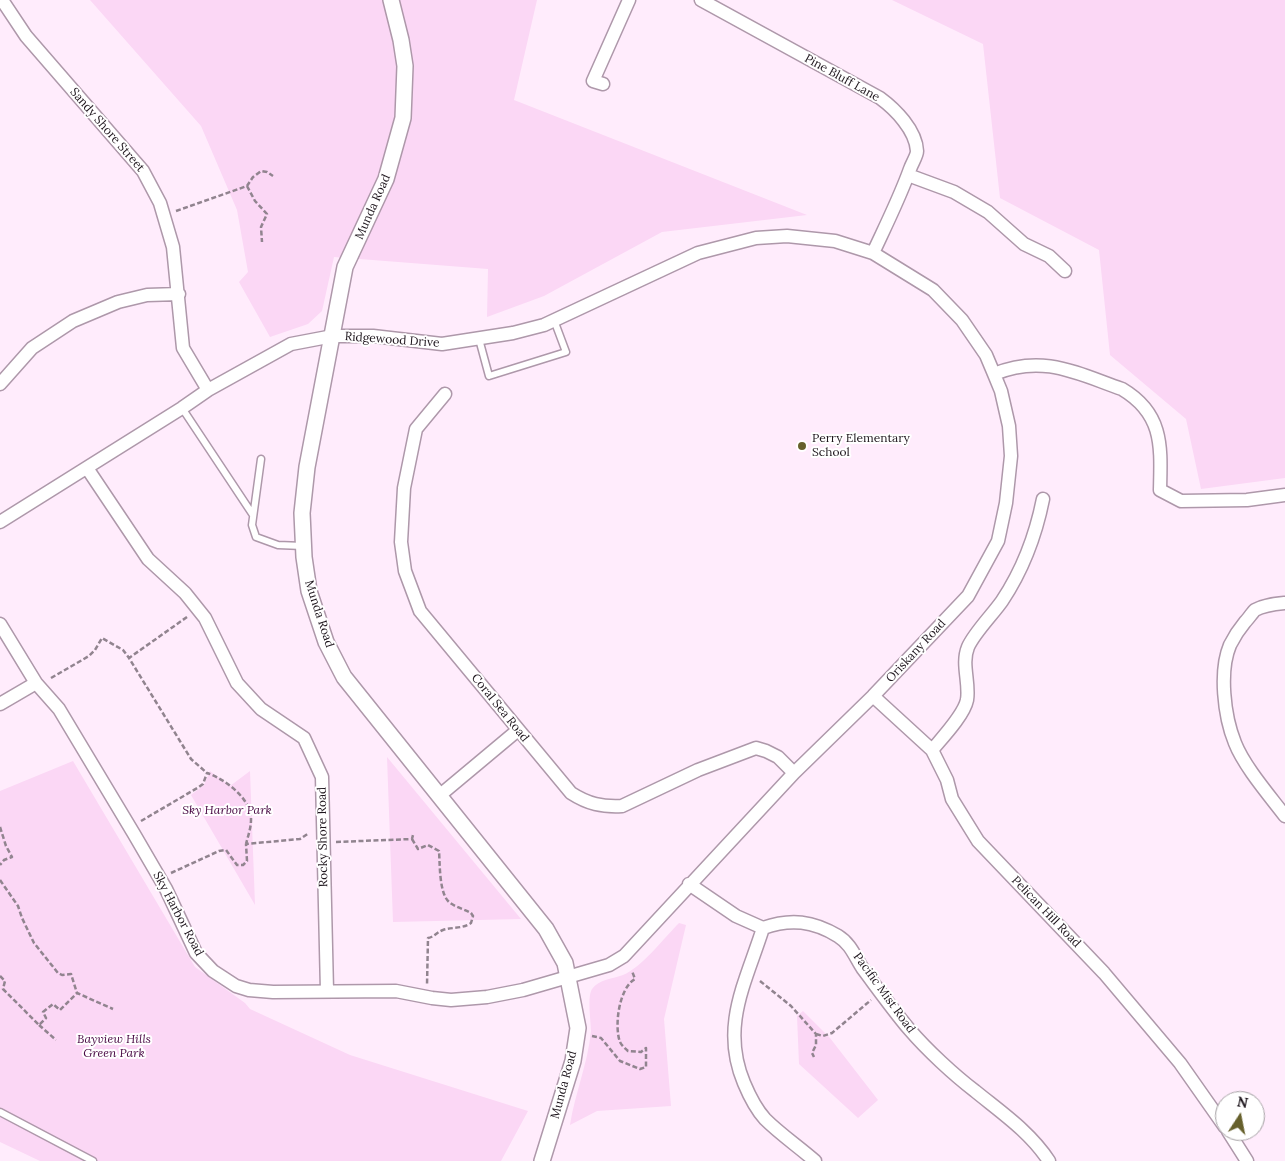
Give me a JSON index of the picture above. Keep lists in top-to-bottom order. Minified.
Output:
{"streets":{"street":["Pine Bluff Lane","Sandy Shore Street","Munda Road","Ridgewood Drive","Oriskany Road","Coral Sea Road","Rocky Shore Road","Pelican Hill Road","Sky Harbor Road","Pacific Mist Road"]},"crossings":[["Pine Bluff Lane","Ridgewood Drive"],["Pine Bluff Lane","Oriskany Road"],["Sandy Shore Street","Ridgewood Drive"],["Munda Road","Ridgewood Drive"],["Munda Road","Oriskany Road"],["Munda Road","Sky Harbor Road"],["Ridgewood Drive","Oriskany Road"],["Ridgewood Drive","Rocky Shore Road"],["Oriskany Road","Coral Sea Road"],["Oriskany Road","Pelican Hill Road"],["Oriskany Road","Sky Harbor Road"],["Rocky Shore Road","Sky Harbor Road"]],"parks":["Sky Harbor Park","Bayview Hills Green Park"],"places":["Perry Elementary School"],"north":"top"}
